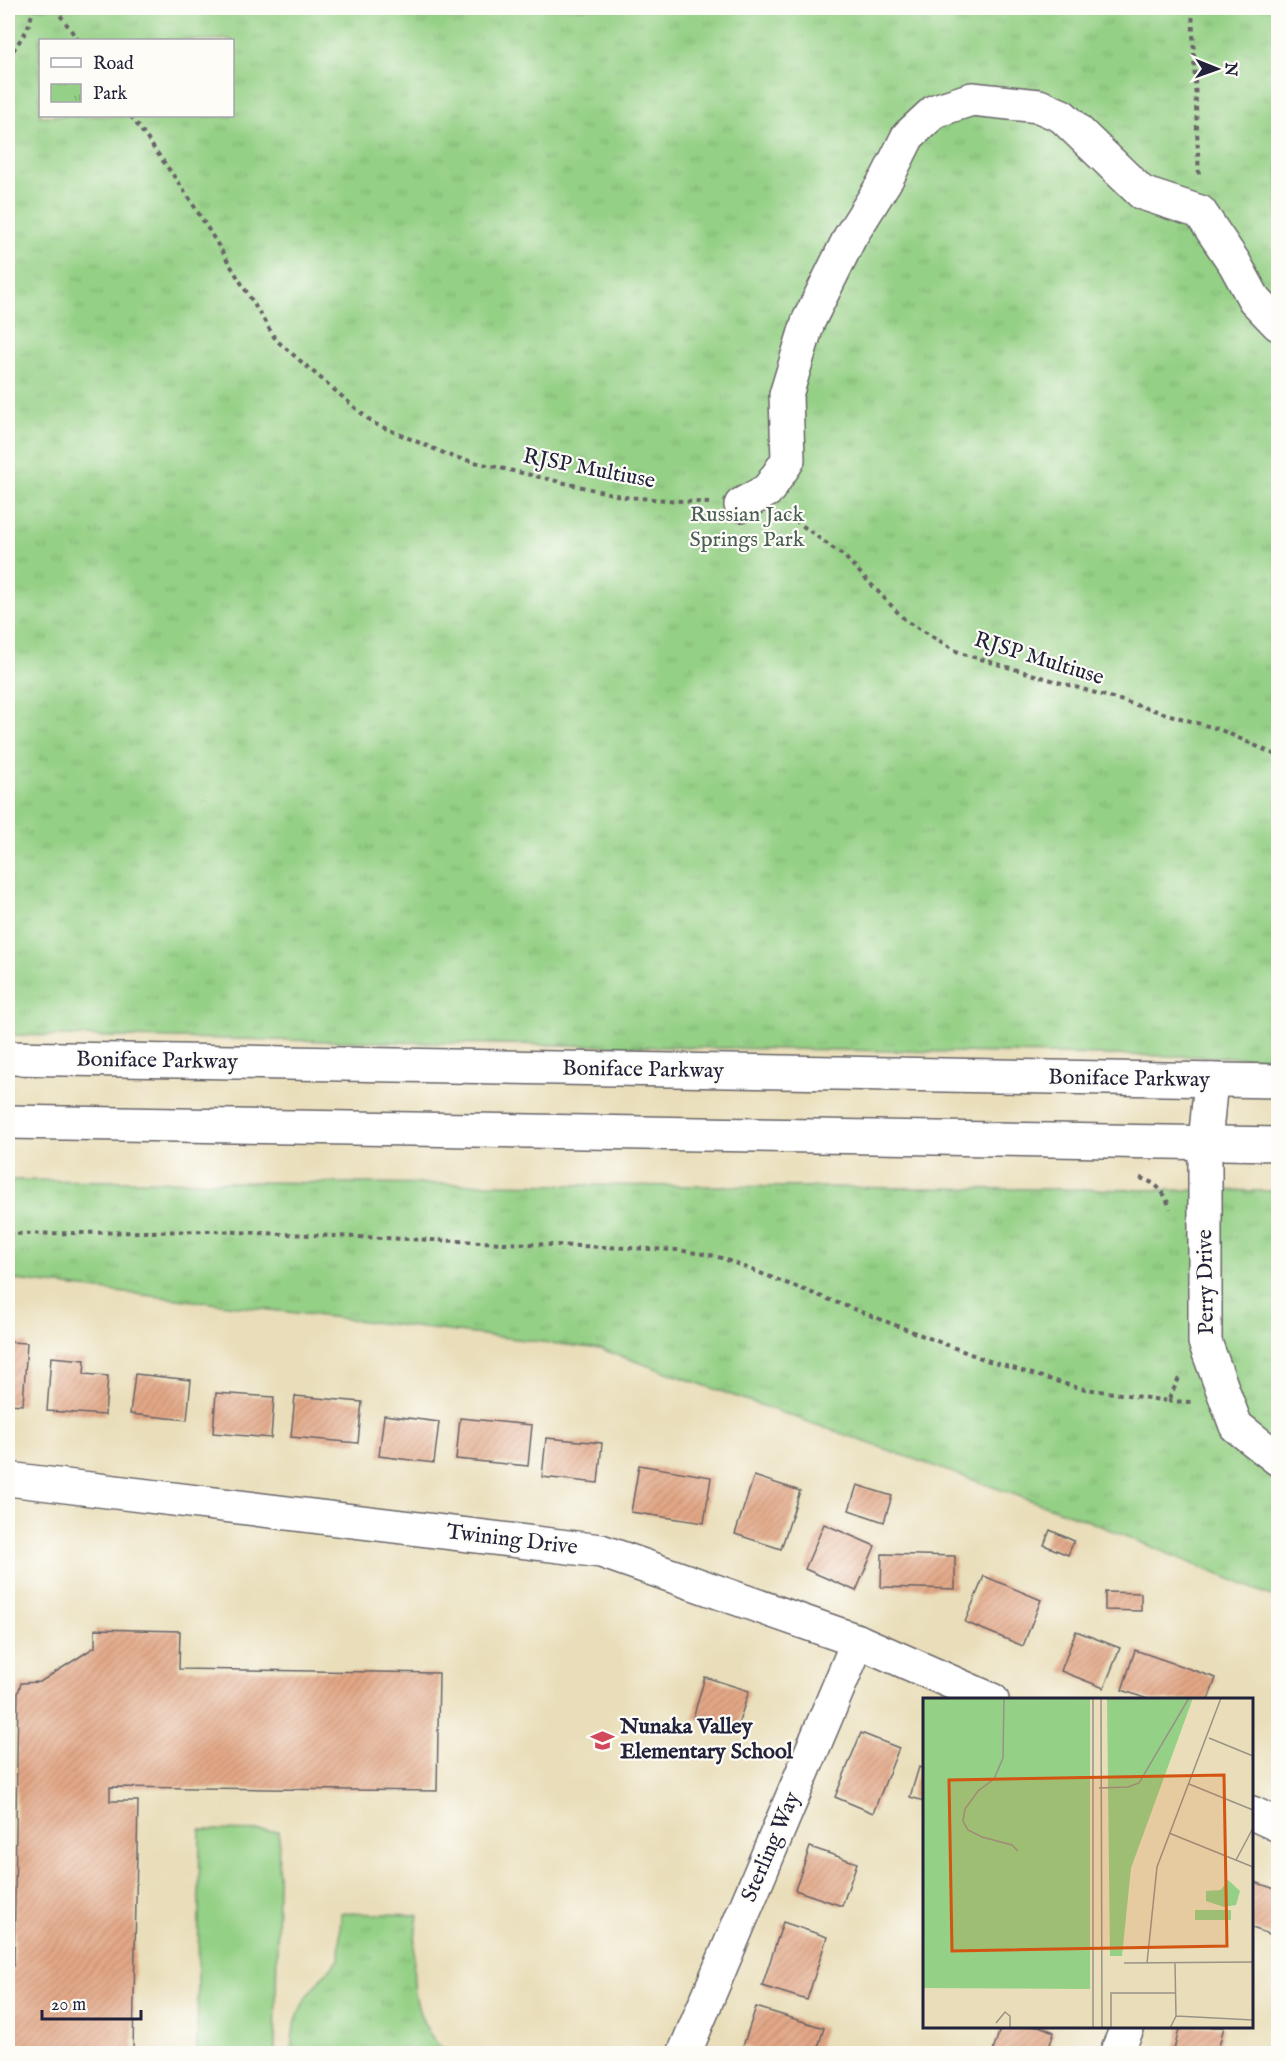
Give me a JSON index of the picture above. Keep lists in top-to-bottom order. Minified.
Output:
{"streets":{"main road":["Boniface Parkway","Perry Drive","Twining Drive","Sterling Way"],"path":["RJSP Multiuse"]},"crossings":[["Boniface Parkway","Perry Drive"],["Twining Drive","Sterling Way"]],"parks":["Russian Jack Springs Park"],"places":{"school or university":["Nunaka Valley Elementary School"]},"legend":["Road","Park"],"scale_bar":"20 m","north":"right"}
